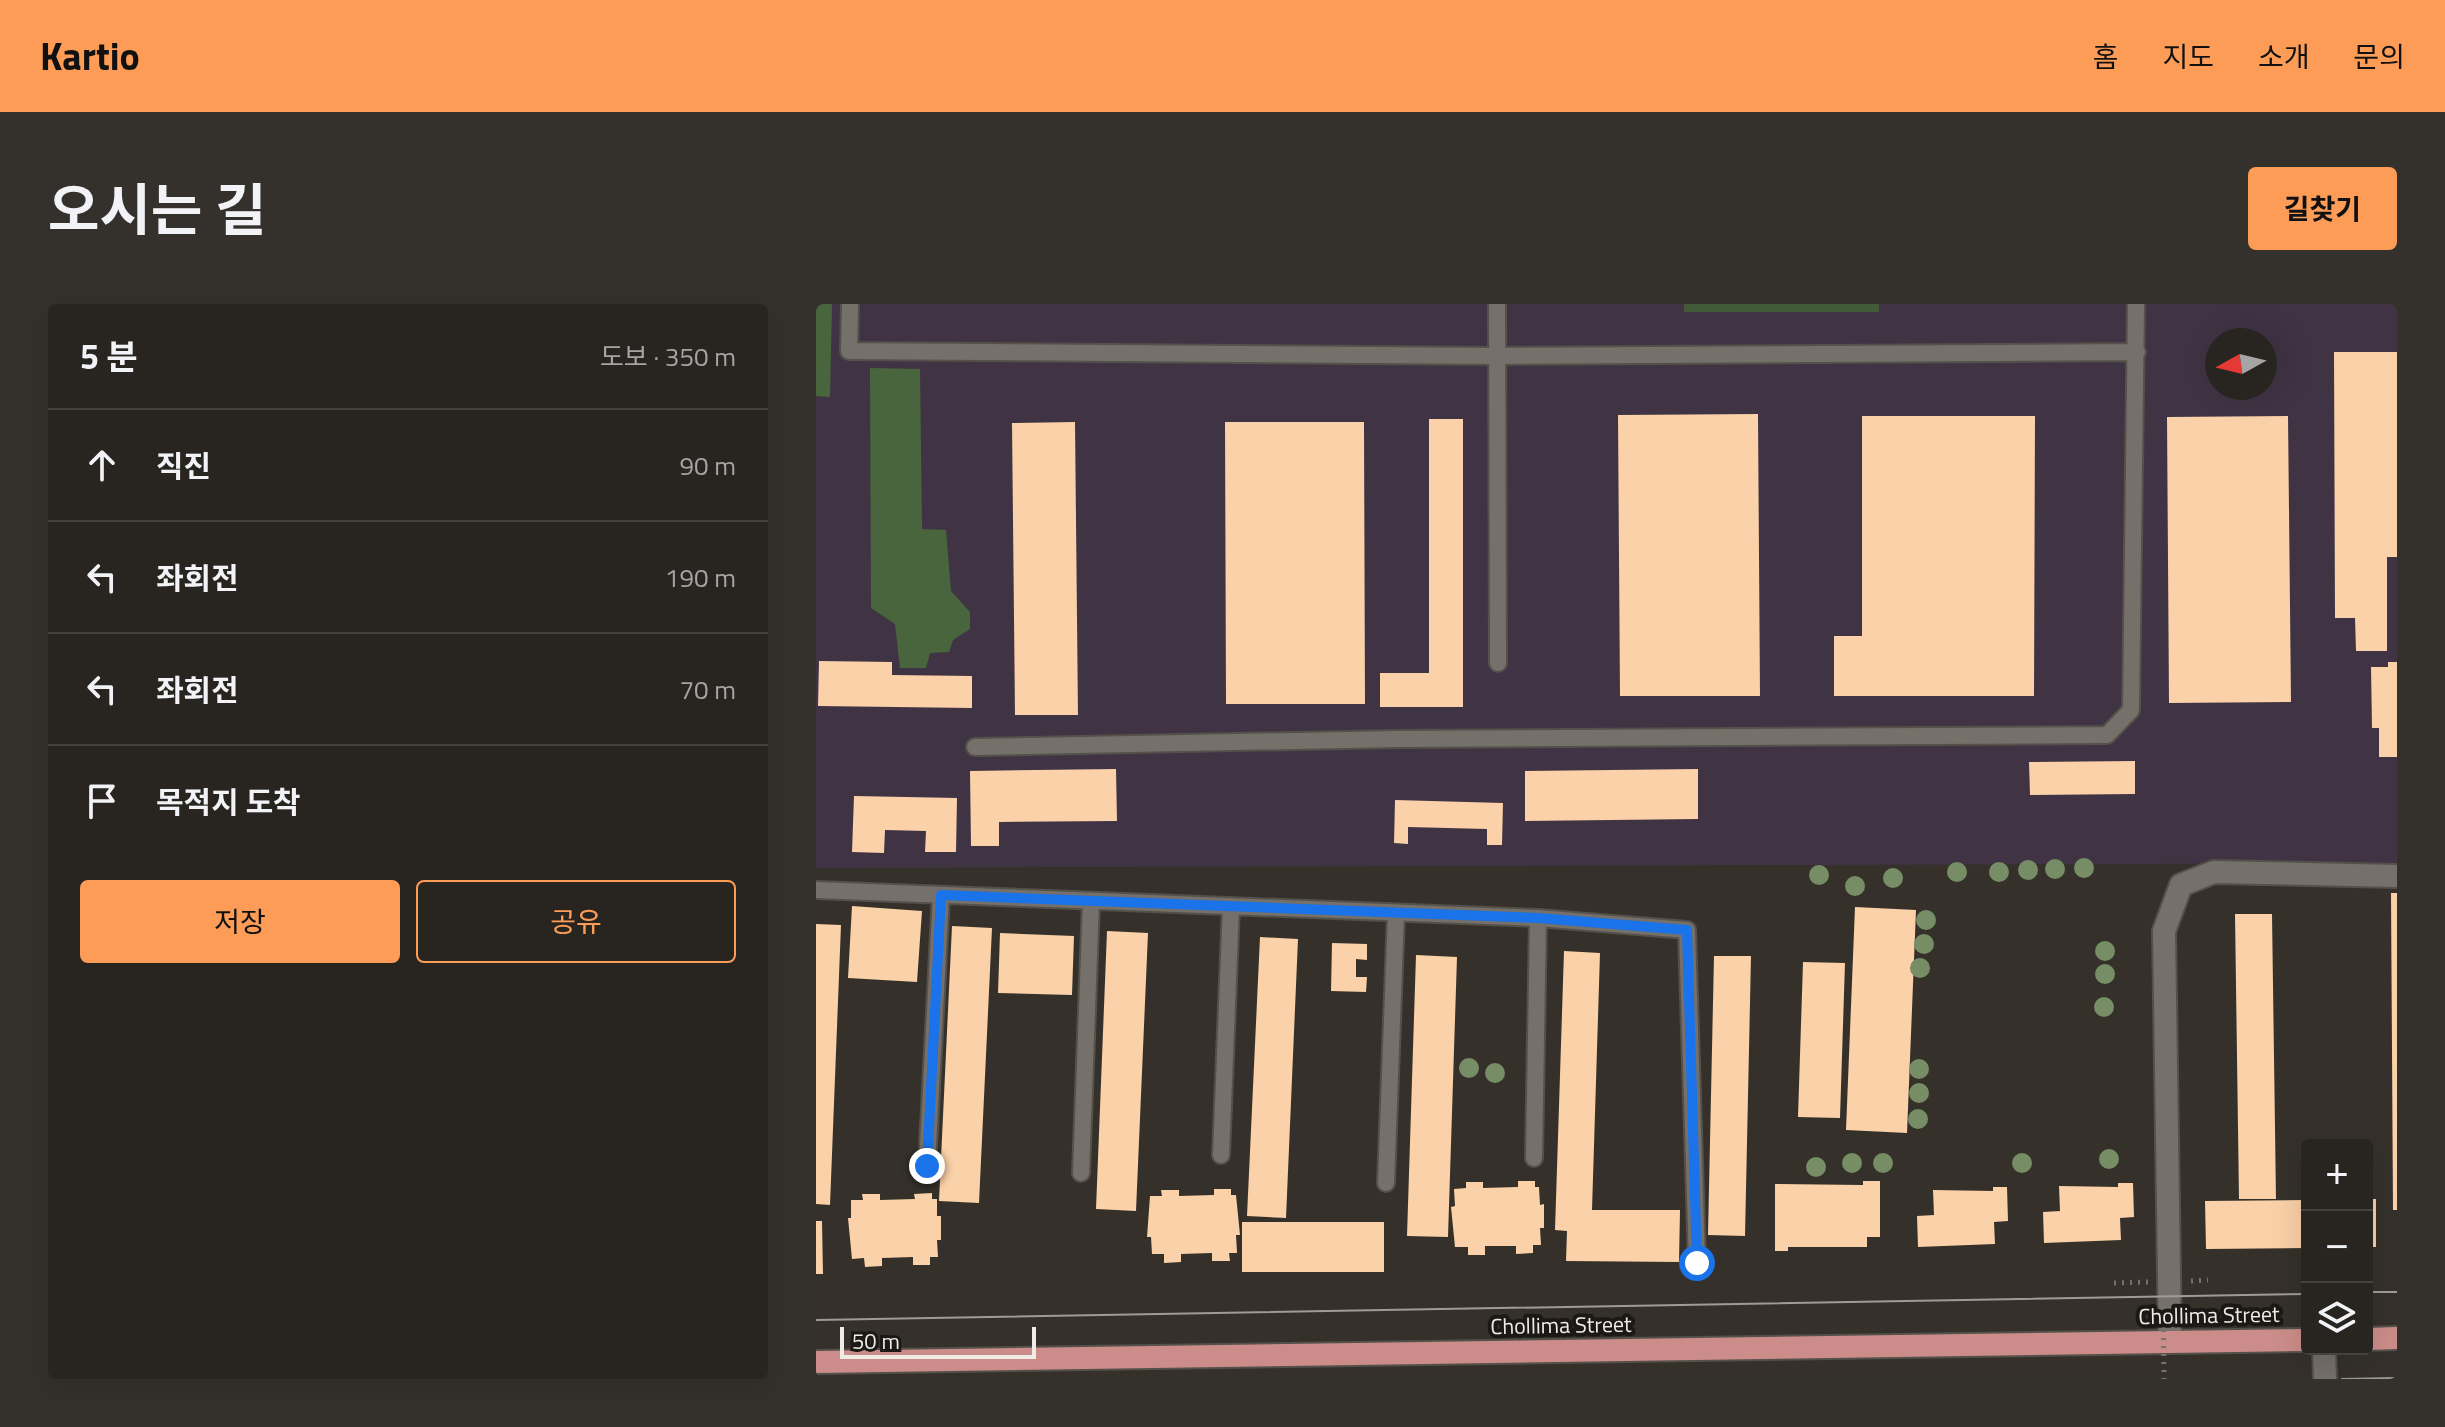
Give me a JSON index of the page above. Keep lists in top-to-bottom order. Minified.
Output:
{"streets":{"highway":["Chollima Street"]},"scale_bar":"50 m","north":"left","page":{"header":"Kartio","nav":["홈","지도","소개","문의"],"title":"오시는 길","buttons":["길찾기",["저장","공유"]],"heading":["5 분","도보 · 350 m"],"list":[["직진","90 m"],["좌회전","190 m"],["좌회전","70 m"],"목적지 도착"],"map_buttons":["+","−"],"scale":"50 m"}}
